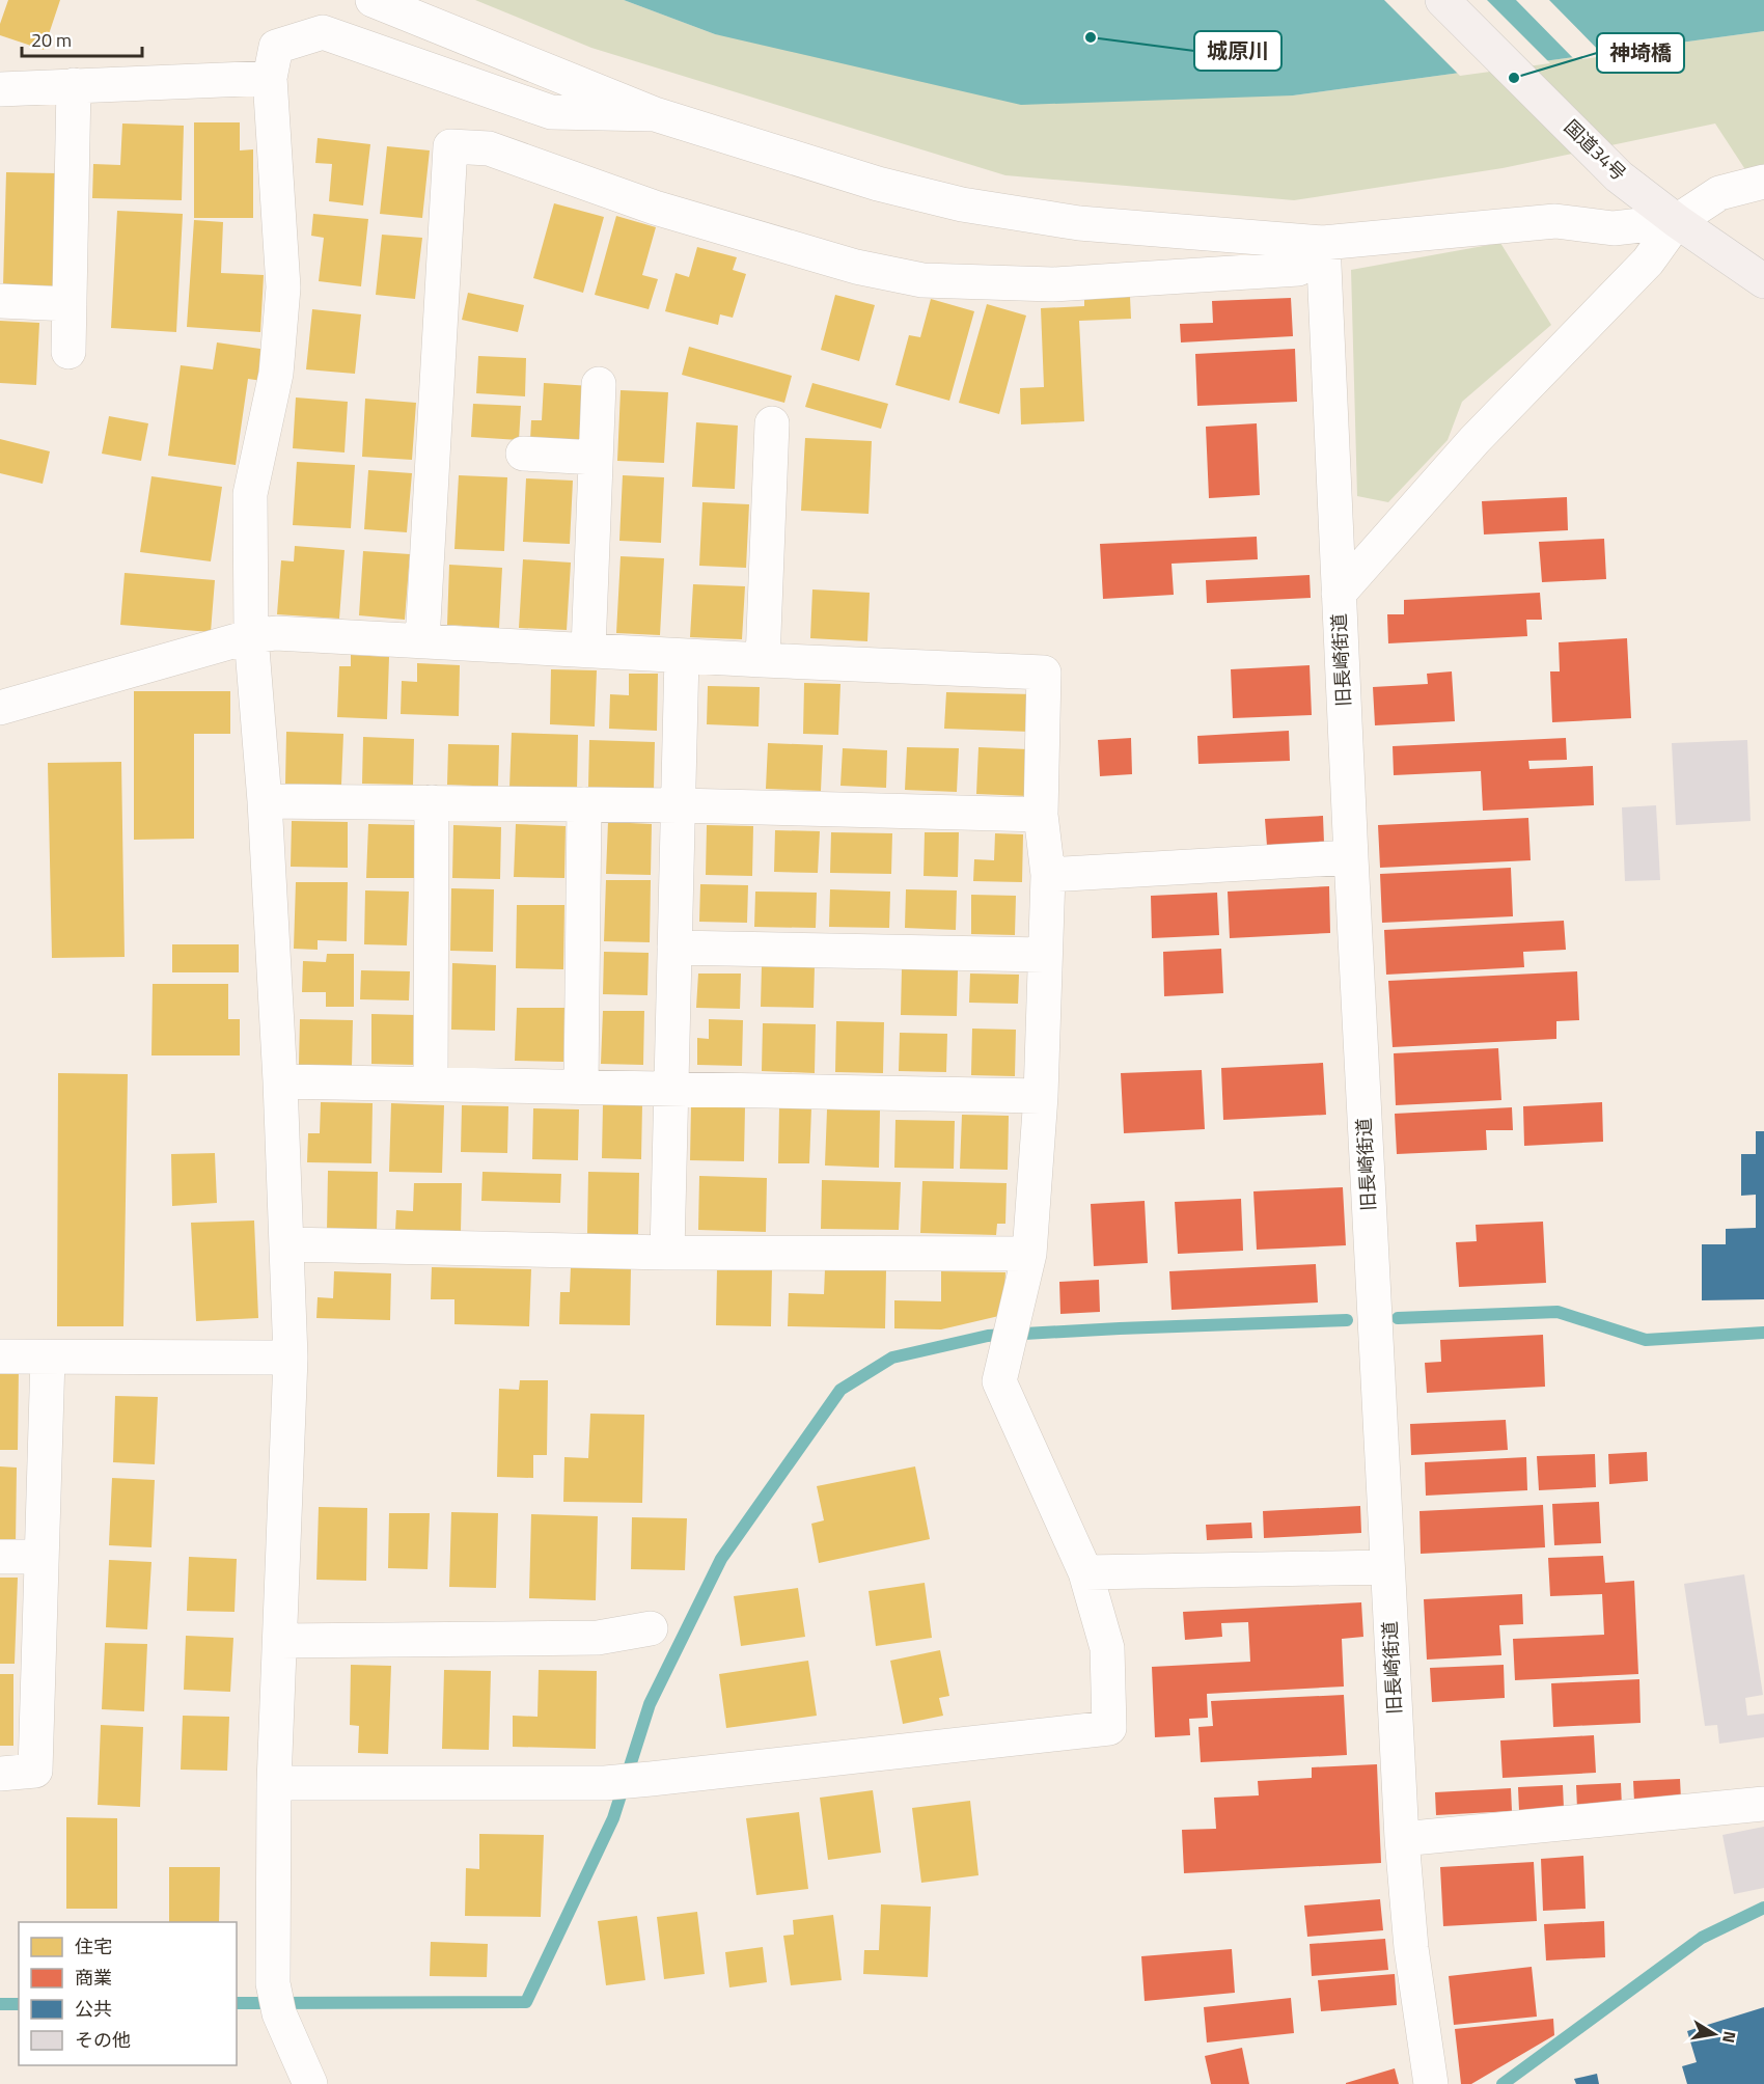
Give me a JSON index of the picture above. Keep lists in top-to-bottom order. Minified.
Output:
{"streets":{"highway":["国道34号"],"street":["旧長崎街道"]},"places":["城原川","神埼橋"],"legend":["住宅","商業","公共","その他"],"scale_bar":"20 m","north":"right"}
